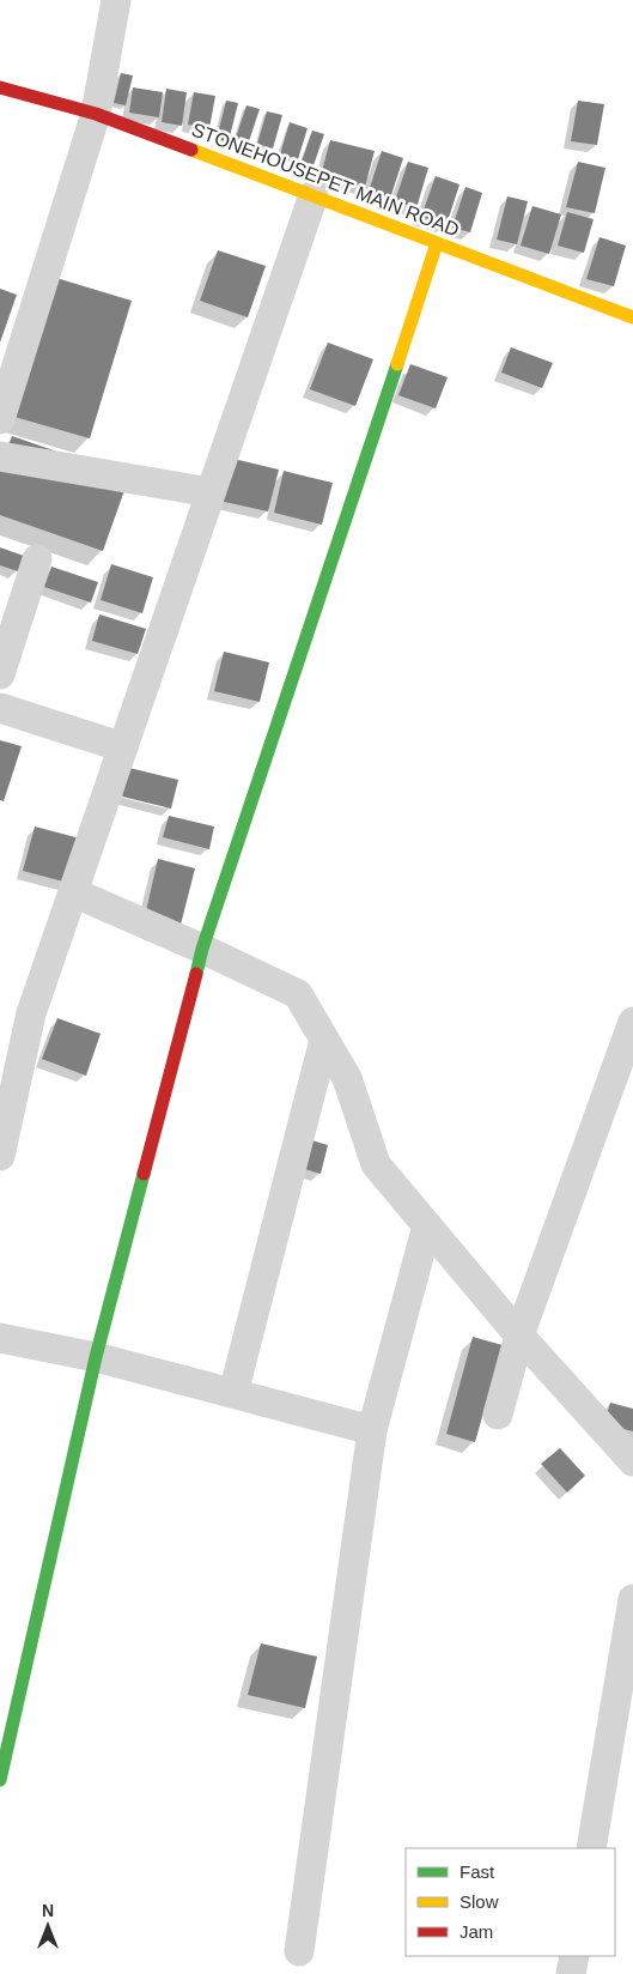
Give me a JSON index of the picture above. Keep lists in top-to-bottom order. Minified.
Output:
{"streets":{"street":["STONEHOUSEPET MAIN ROAD"]},"legend":["Fast","Slow","Jam"],"north":"top"}
